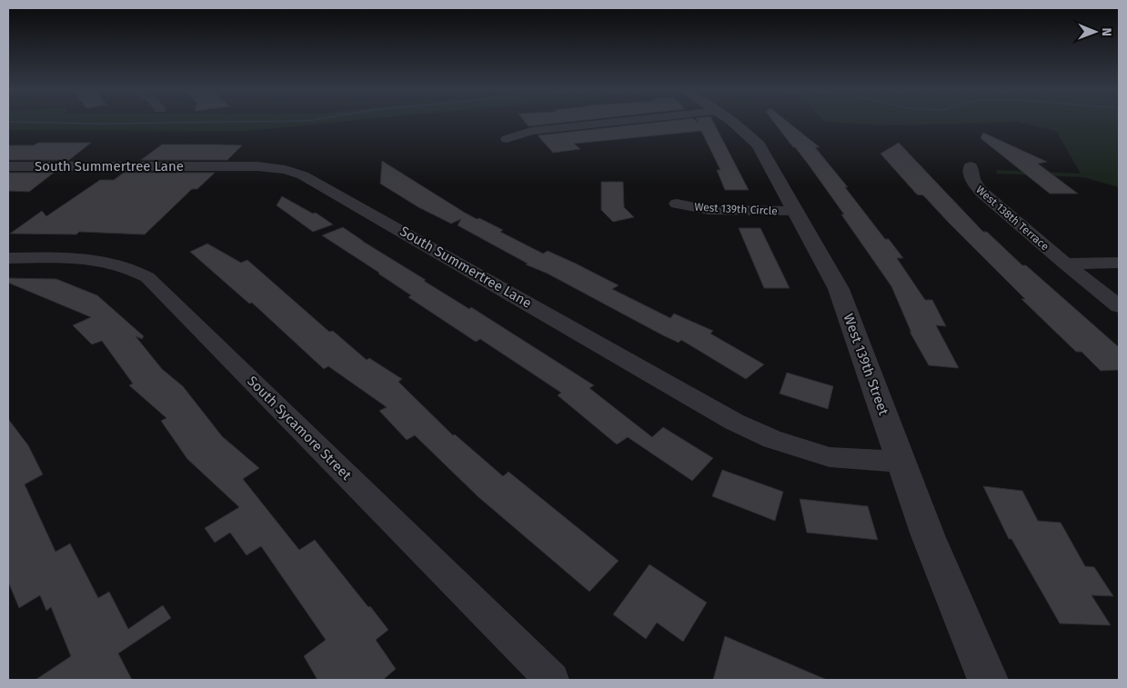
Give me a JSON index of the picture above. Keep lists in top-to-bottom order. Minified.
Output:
{"streets":{"street":["South Summertree Lane","West 139th Circle","West 138th Terrace","West 139th Street","South Sycamore Street"]},"crossings":[["South Summertree Lane","West 139th Street"],["West 139th Circle","West 139th Street"]],"north":"right"}
